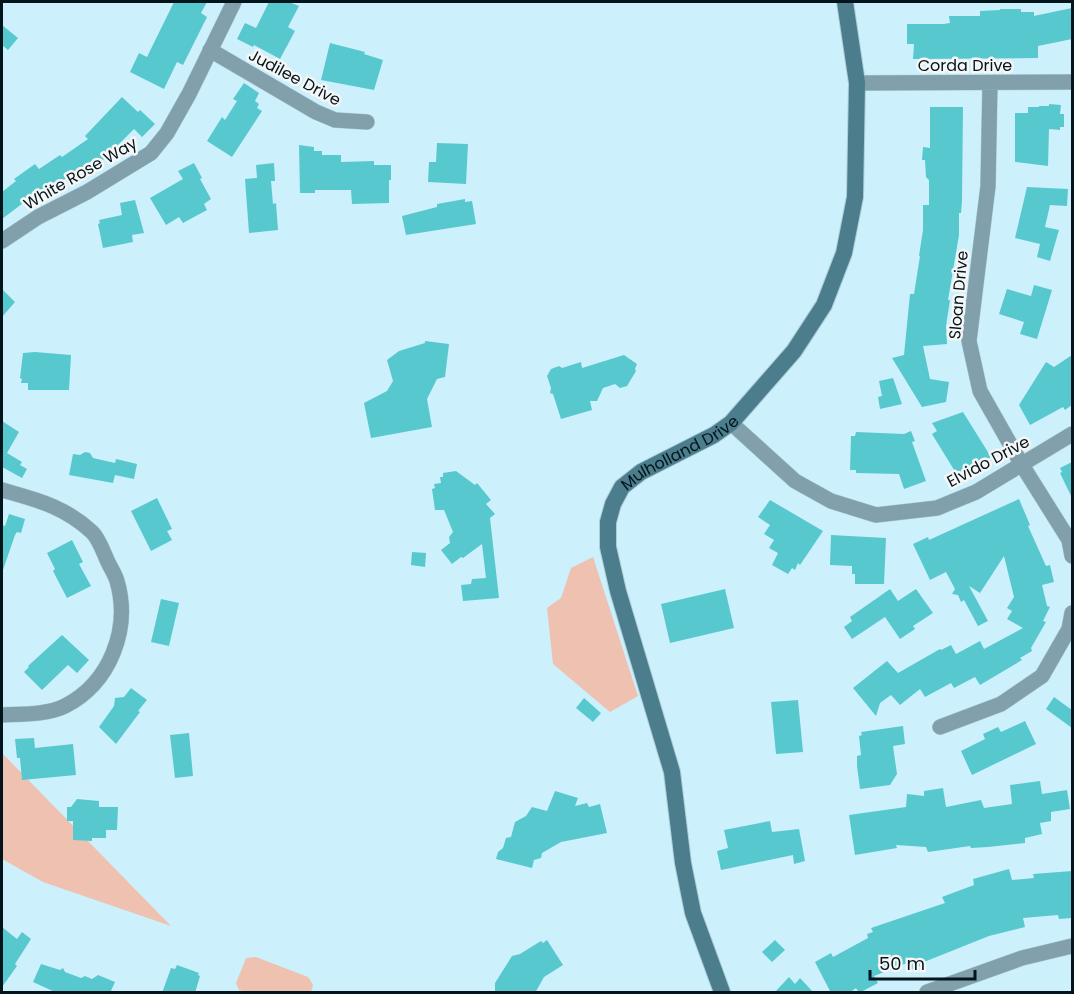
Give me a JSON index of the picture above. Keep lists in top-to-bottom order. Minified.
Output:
{"streets":{"main road":["Mulholland Drive"],"street":["Corda Drive","Judilee Drive","White Rose Way","Sloan Drive","Elvido Drive"]},"crossings":[["Corda Drive","Sloan Drive"],["Corda Drive","Mulholland Drive"],["Judilee Drive","White Rose Way"],["Sloan Drive","Elvido Drive"],["Mulholland Drive","Elvido Drive"]],"scale_bar":"50 m"}
